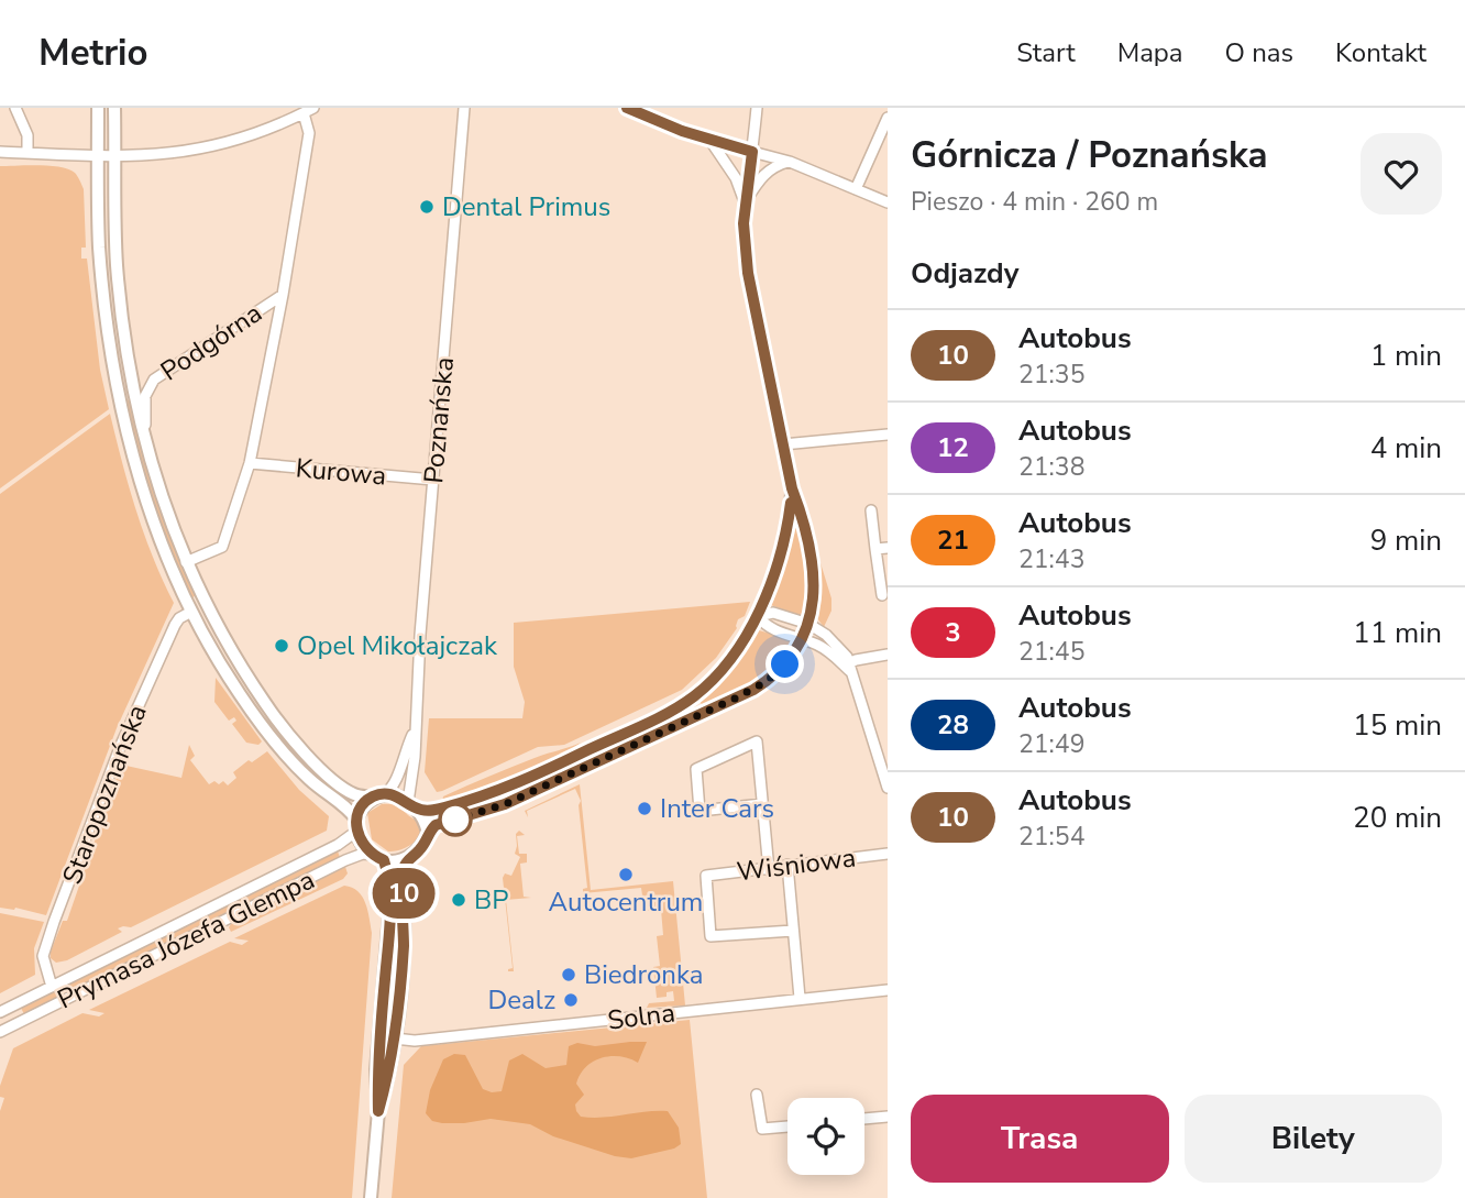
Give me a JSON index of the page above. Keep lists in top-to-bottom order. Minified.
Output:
{"streets":{"street":["Podgórna","Poznańska","Kurowa","Staropoznańska","Wiśniowa","Prymasa Józefa Glempa","Solna"]},"crossings":[["Poznańska","Kurowa"],["Poznańska","Prymasa Józefa Glempa"],["Staropoznańska","Prymasa Józefa Glempa"]],"places":["Dental Primus","Opel Mikołajczak","Inter Cars","Autocentrum","BP","Biedronka","Dealz"],"lines":["bus line 10"],"page":{"header":"Metrio","nav":["Start","Mapa","O nas","Kontakt"],"on_map":"10","heading":[["Górnicza / Poznańska","Pieszo · 4 min · 260 m"],"Odjazdy"],"list":[{"mark":"10","name":"Autobus","note":"21:35","value":"1 min"},{"mark":"12","name":"Autobus","note":"21:38","value":"4 min"},{"mark":"21","name":"Autobus","note":"21:43","value":"9 min"},{"mark":"3","name":"Autobus","note":"21:45","value":"11 min"},{"mark":"28","name":"Autobus","note":"21:49","value":"15 min"},{"mark":"10","name":"Autobus","note":"21:54","value":"20 min"}],"buttons":["Trasa","Bilety"]}}
